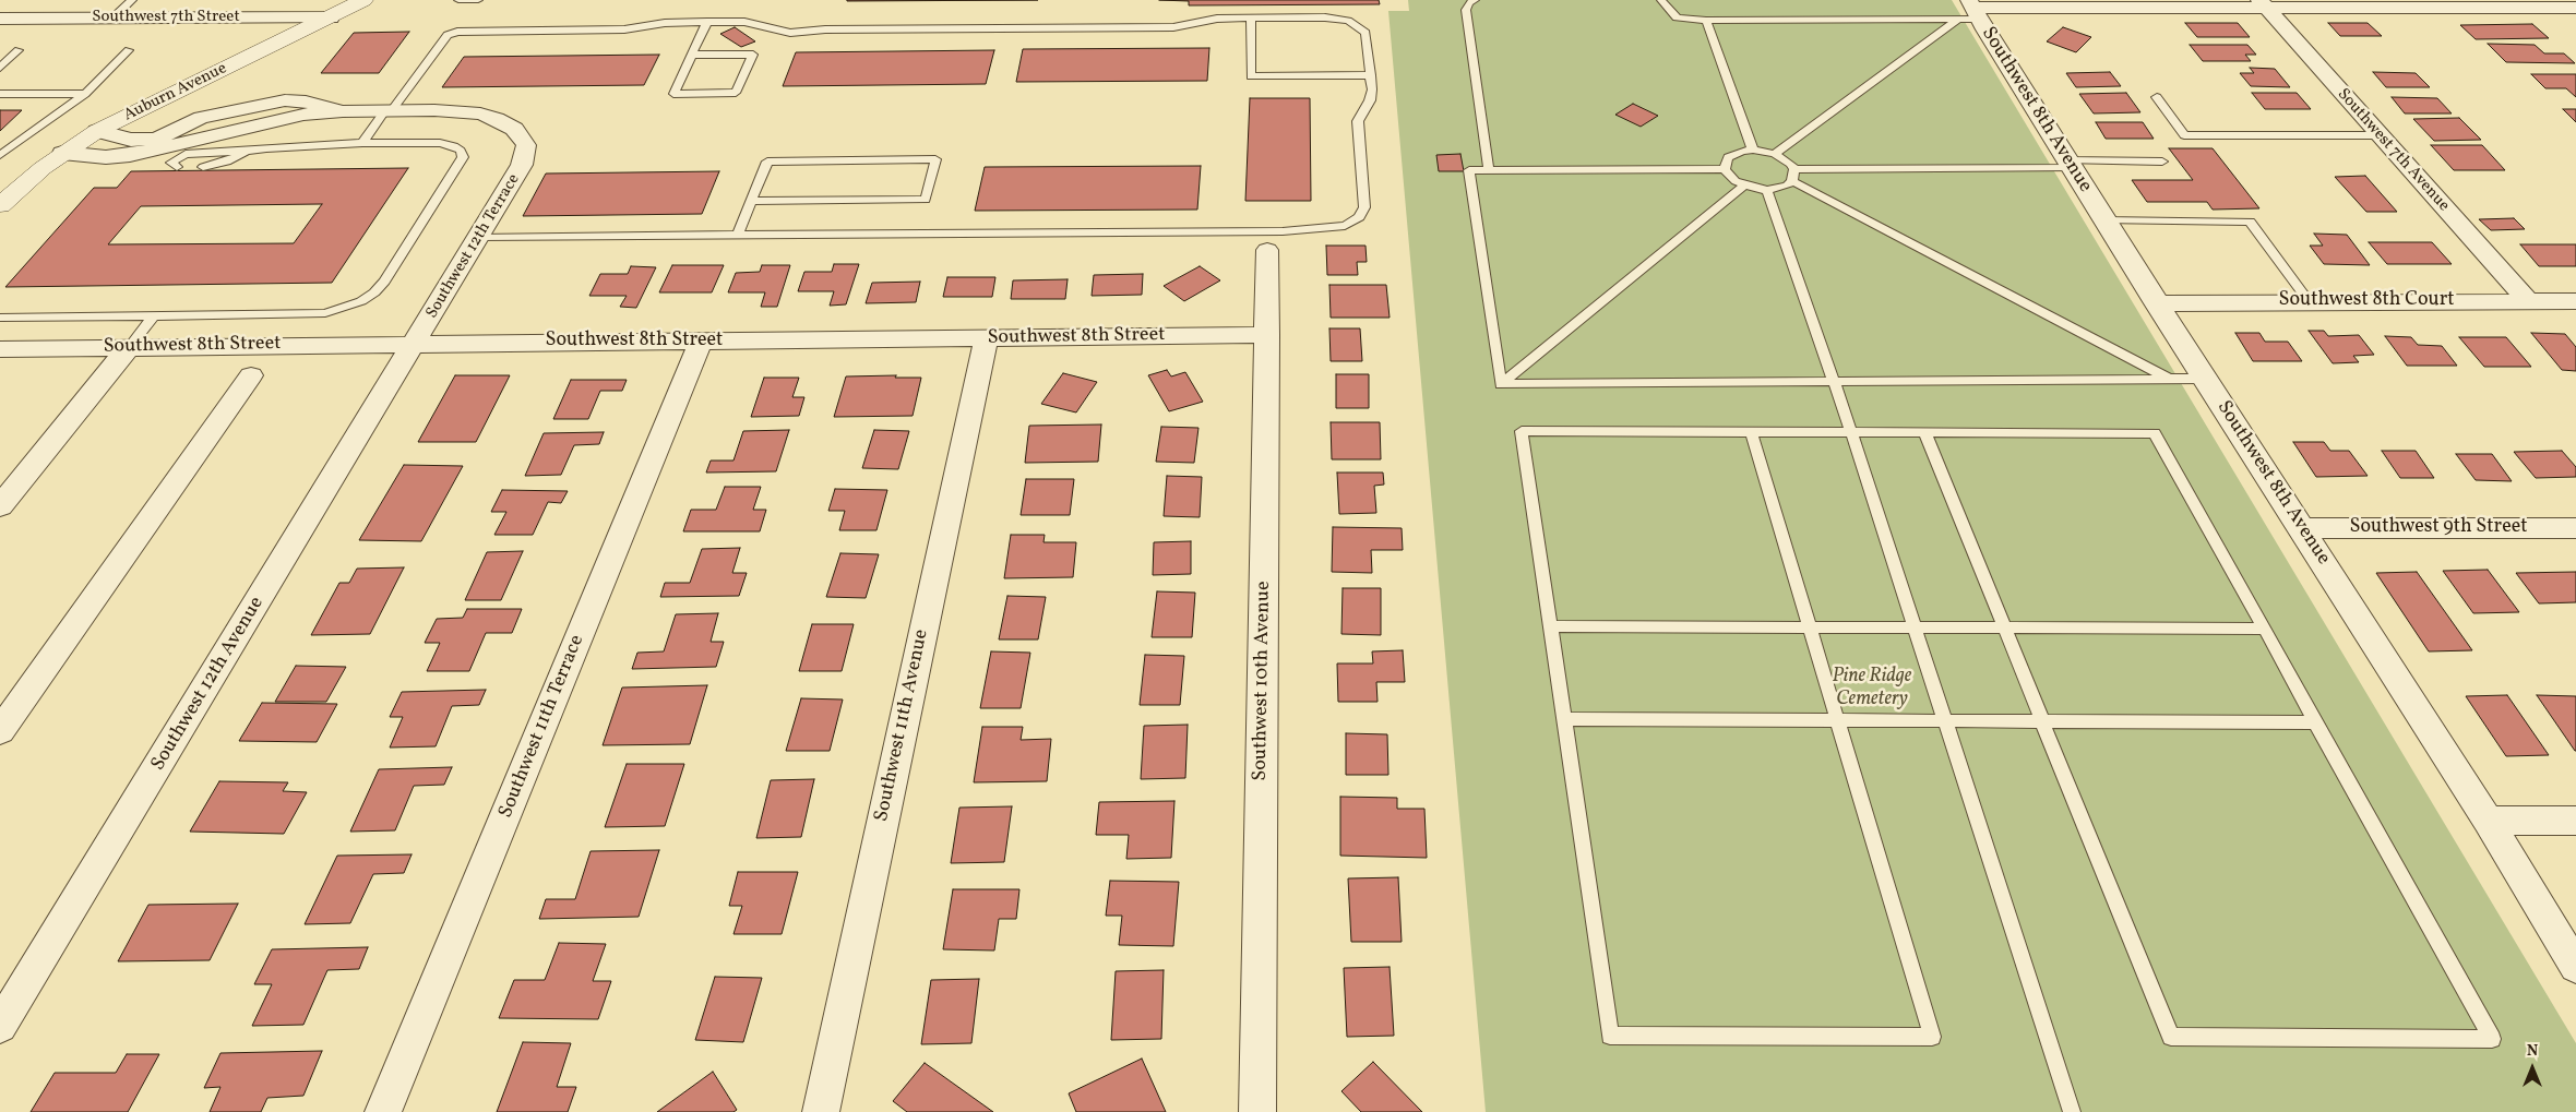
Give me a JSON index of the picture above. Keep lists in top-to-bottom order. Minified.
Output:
{"streets":{"street":["Southwest 7th Street","Auburn Avenue","Southwest 8th Avenue","Southwest 7th Avenue","Southwest 12th Terrace","Southwest 8th Court","Southwest 8th Street","Southwest 9th Street","Southwest 10th Avenue","Southwest 12th Avenue","Southwest 11th Avenue","Southwest 11th Terrace"]},"crossings":[["Southwest 7th Street","Auburn Avenue"],["Auburn Avenue","Southwest 12th Terrace"],["Southwest 8th Avenue","Southwest 8th Court"],["Southwest 8th Avenue","Southwest 9th Street"],["Southwest 7th Avenue","Southwest 8th Court"],["Southwest 12th Terrace","Southwest 8th Street"],["Southwest 12th Terrace","Southwest 12th Avenue"],["Southwest 8th Street","Southwest 10th Avenue"],["Southwest 8th Street","Southwest 12th Avenue"],["Southwest 8th Street","Southwest 11th Avenue"],["Southwest 8th Street","Southwest 11th Terrace"]],"parks":["Pine Ridge Cemetery"],"north":"top"}
